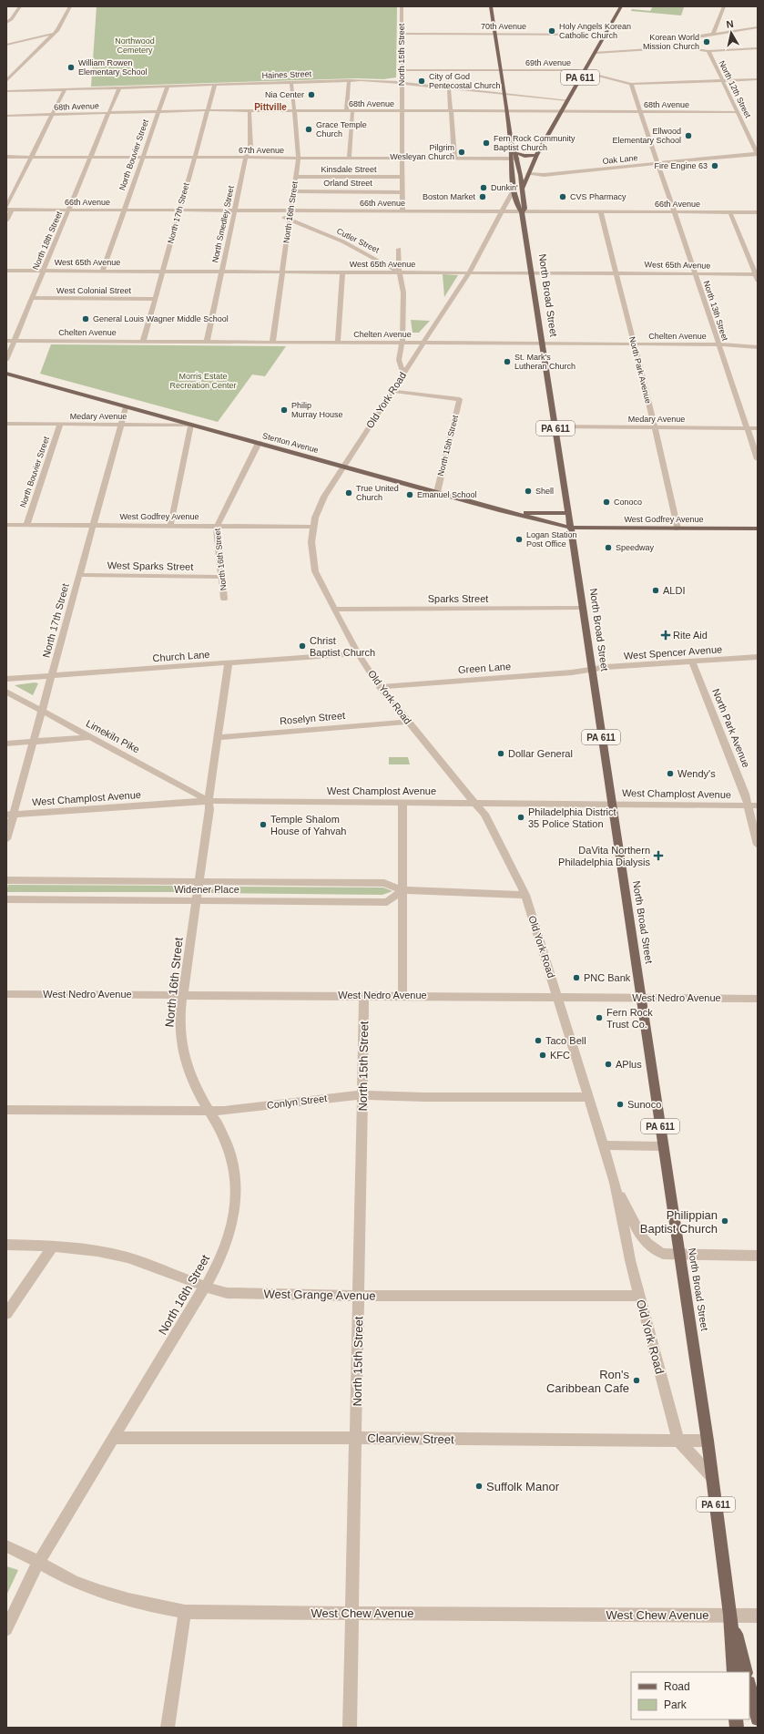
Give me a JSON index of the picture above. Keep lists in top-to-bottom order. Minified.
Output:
{"streets":{"main road":["PA 611","North Broad Street","Stenton Avenue","West Godfrey Avenue"],"street":["70th Avenue","North 15th Street","69th Avenue","Haines Street","North 12th Street","68th Avenue","67th Avenue","North Bouvier Street","Oak Lane","Kinsdale Street","Orland Street","66th Avenue","North 16th Street","North 17th Street","North Smedley Street","North 18th Street","Cutler Street","West 65th Avenue","West Colonial Street","North 13th Street","Chelten Avenue","North Park Avenue","Old York Road","Medary Avenue","West Sparks Street","Sparks Street","West Spencer Avenue","Church Lane","Green Lane","Roselyn Street","Limekiln Pike","West Champlost Avenue","Widener Place","West Nedro Avenue","Conlyn Street","West Grange Avenue","Clearview Street","West Chew Avenue"]},"crossings":[["70th Avenue","North 15th Street"],["70th Avenue","PA 611"],["70th Avenue","North Broad Street"],["North 15th Street","69th Avenue"],["North 15th Street","Haines Street"],["North 15th Street","68th Avenue"],["North 15th Street","67th Avenue"],["North 15th Street","Kinsdale Street"],["North 15th Street","Orland Street"],["North 15th Street","66th Avenue"],["North 15th Street","Old York Road"],["North 15th Street","Stenton Avenue"],["North 15th Street","West Nedro Avenue"],["North 15th Street","Conlyn Street"],["North 15th Street","West Grange Avenue"],["North 15th Street","Clearview Street"],["North 15th Street","West Chew Avenue"],["69th Avenue","PA 611"],["69th Avenue","North 12th Street"],["69th Avenue","North Broad Street"],["69th Avenue","North 13th Street"],["Haines Street","PA 611"],["Haines Street","North Bouvier Street"],["Haines Street","North 16th Street"],["Haines Street","North 17th Street"],["Haines Street","North 18th Street"],["Haines Street","North Broad Street"],["PA 611","68th Avenue"],["PA 611","Oak Lane"],["PA 611","North Broad Street"],["North 12th Street","68th Avenue"],["North 12th Street","Oak Lane"],["68th Avenue","North Bouvier Street"],["68th Avenue","North 16th Street"],["68th Avenue","North 17th Street"],["68th Avenue","North Smedley Street"],["68th Avenue","North 18th Street"],["68th Avenue","North Broad Street"],["68th Avenue","North 13th Street"],["67th Avenue","North Bouvier Street"],["67th Avenue","North 16th Street"],["67th Avenue","North 17th Street"],["67th Avenue","North Smedley Street"],["67th Avenue","North 18th Street"],["67th Avenue","North Broad Street"],["North Bouvier Street","66th Avenue"],["North Bouvier Street","West 65th Avenue"],["North Bouvier Street","Medary Avenue"],["North Bouvier Street","West Godfrey Avenue"],["Oak Lane","North 13th Street"],["Kinsdale Street","North 16th Street"],["Orland Street","North 16th Street"],["66th Avenue","North 16th Street"],["66th Avenue","North 17th Street"],["66th Avenue","North Smedley Street"],["66th Avenue","North 18th Street"],["66th Avenue","Cutler Street"],["66th Avenue","North Broad Street"],["66th Avenue","North 13th Street"],["66th Avenue","North Park Avenue"],["66th Avenue","Old York Road"],["North 16th Street","Cutler Street"],["North 16th Street","West 65th Avenue"],["North 16th Street","Chelten Avenue"],["North 16th Street","Stenton Avenue"],["North 16th Street","West Godfrey Avenue"],["North 16th Street","West Sparks Street"],["North 16th Street","Church Lane"],["North 16th Street","Roselyn Street"],["North 16th Street","Limekiln Pike"],["North 16th Street","West Champlost Avenue"],["North 16th Street","Widener Place"],["North 16th Street","West Nedro Avenue"],["North 16th Street","Conlyn Street"],["North 16th Street","West Grange Avenue"],["North 16th Street","Clearview Street"],["North 16th Street","West Chew Avenue"],["North 17th Street","West 65th Avenue"],["North 17th Street","West Colonial Street"],["North 17th Street","Chelten Avenue"],["North 17th Street","Medary Avenue"],["North 17th Street","Stenton Avenue"],["North 17th Street","West Godfrey Avenue"],["North 17th Street","West Sparks Street"],["North 17th Street","Church Lane"],["North 17th Street","Limekiln Pike"],["North 17th Street","West Champlost Avenue"],["North Smedley Street","West 65th Avenue"],["North Smedley Street","Chelten Avenue"],["North 18th Street","West 65th Avenue"],["North 18th Street","West Colonial Street"],["North 18th Street","Chelten Avenue"],["Cutler Street","West 65th Avenue"],["West 65th Avenue","North Broad Street"],["West 65th Avenue","North 13th Street"],["West 65th Avenue","North Park Avenue"],["West 65th Avenue","Old York Road"],["North Broad Street","Chelten Avenue"],["North Broad Street","Old York Road"],["North Broad Street","Medary Avenue"],["North Broad Street","Stenton Avenue"],["North Broad Street","West Godfrey Avenue"],["North Broad Street","Sparks Street"],["North Broad Street","West Spencer Avenue"],["North Broad Street","Green Lane"],["North Broad Street","West Champlost Avenue"],["North Broad Street","West Nedro Avenue"],["North Broad Street","Clearview Street"],["North Broad Street","West Chew Avenue"],["North 13th Street","Chelten Avenue"],["North 13th Street","Medary Avenue"],["Chelten Avenue","North Park Avenue"],["Chelten Avenue","Old York Road"],["North Park Avenue","Medary Avenue"],["North Park Avenue","West Godfrey Avenue"],["North Park Avenue","West Spencer Avenue"],["North Park Avenue","West Champlost Avenue"],["Old York Road","Stenton Avenue"],["Old York Road","West Godfrey Avenue"],["Old York Road","Sparks Street"],["Old York Road","Church Lane"],["Old York Road","Green Lane"],["Old York Road","Roselyn Street"],["Old York Road","West Champlost Avenue"],["Old York Road","Widener Place"],["Old York Road","West Nedro Avenue"],["Old York Road","Conlyn Street"],["Old York Road","West Grange Avenue"],["Old York Road","Clearview Street"],["Medary Avenue","Stenton Avenue"],["Stenton Avenue","West Godfrey Avenue"],["West Spencer Avenue","Green Lane"],["Limekiln Pike","West Champlost Avenue"]],"districts":["Pittville"],"parks":["Northwood Cemetery","Morris Estate Recreation Center"],"places":{"other":["Holy Angels Korean Catholic Church","Korean World Mission Church","William Rowen Elementary School","City of God Pentecostal Church","Nia Center","Grace Temple Church","Ellwood Elementary School","Fern Rock Community Baptist Church","Pilgrim Wesleyan Church","Fire Engine 63","Dunkin'","Boston Market","CVS Pharmacy","General Louis Wagner Middle School","St. Mark's Lutheran Church","Philip Murray House","Shell","True United Church","Emanuel School","Conoco","Logan Station Post Office","Speedway","ALDI","Christ Baptist Church","Dollar General","Wendy's","Philadelphia District 35 Police Station","Temple Shalom House of Yahvah","PNC Bank","Fern Rock Trust Co.","Taco Bell","KFC","APlus","Sunoco","Philippian Baptist Church","Ron's Caribbean Cafe","Suffolk Manor"],"health":["Rite Aid","DaVita Northern Philadelphia Dialysis"]},"legend":["Road","Park"],"north":"top"}
